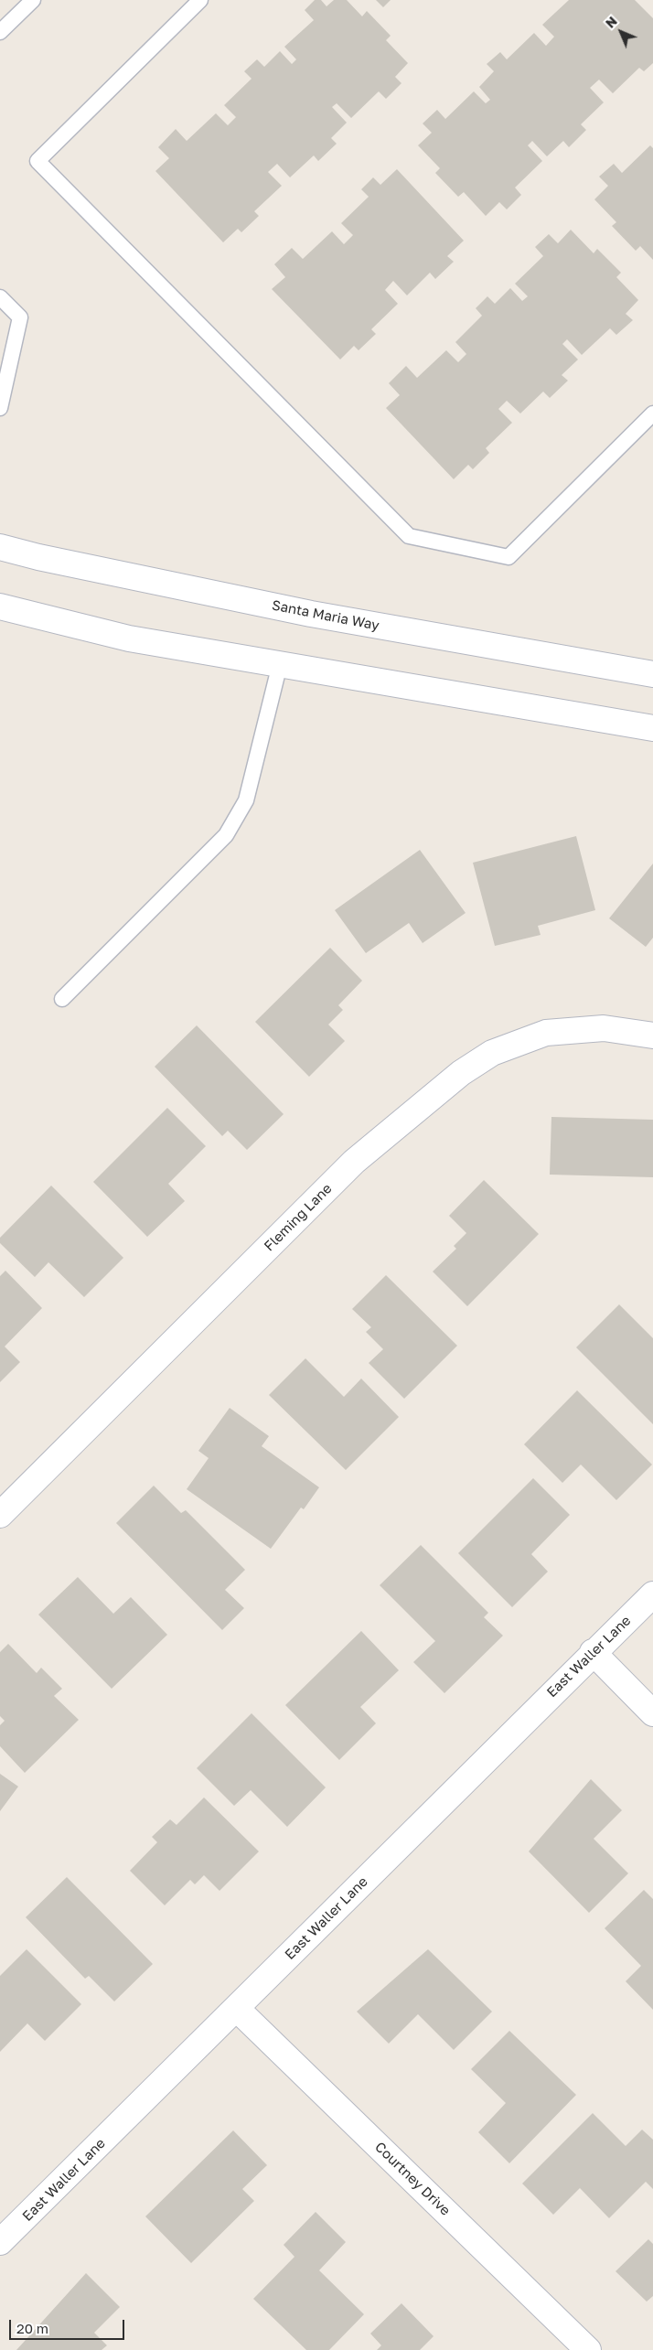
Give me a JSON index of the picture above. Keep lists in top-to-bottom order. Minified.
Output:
{"streets":{"street":["Santa Maria Way","Fleming Lane","East Waller Lane","Courtney Drive"]},"crossings":[["East Waller Lane","Courtney Drive"]],"scale_bar":"20 m","north":"top left"}
